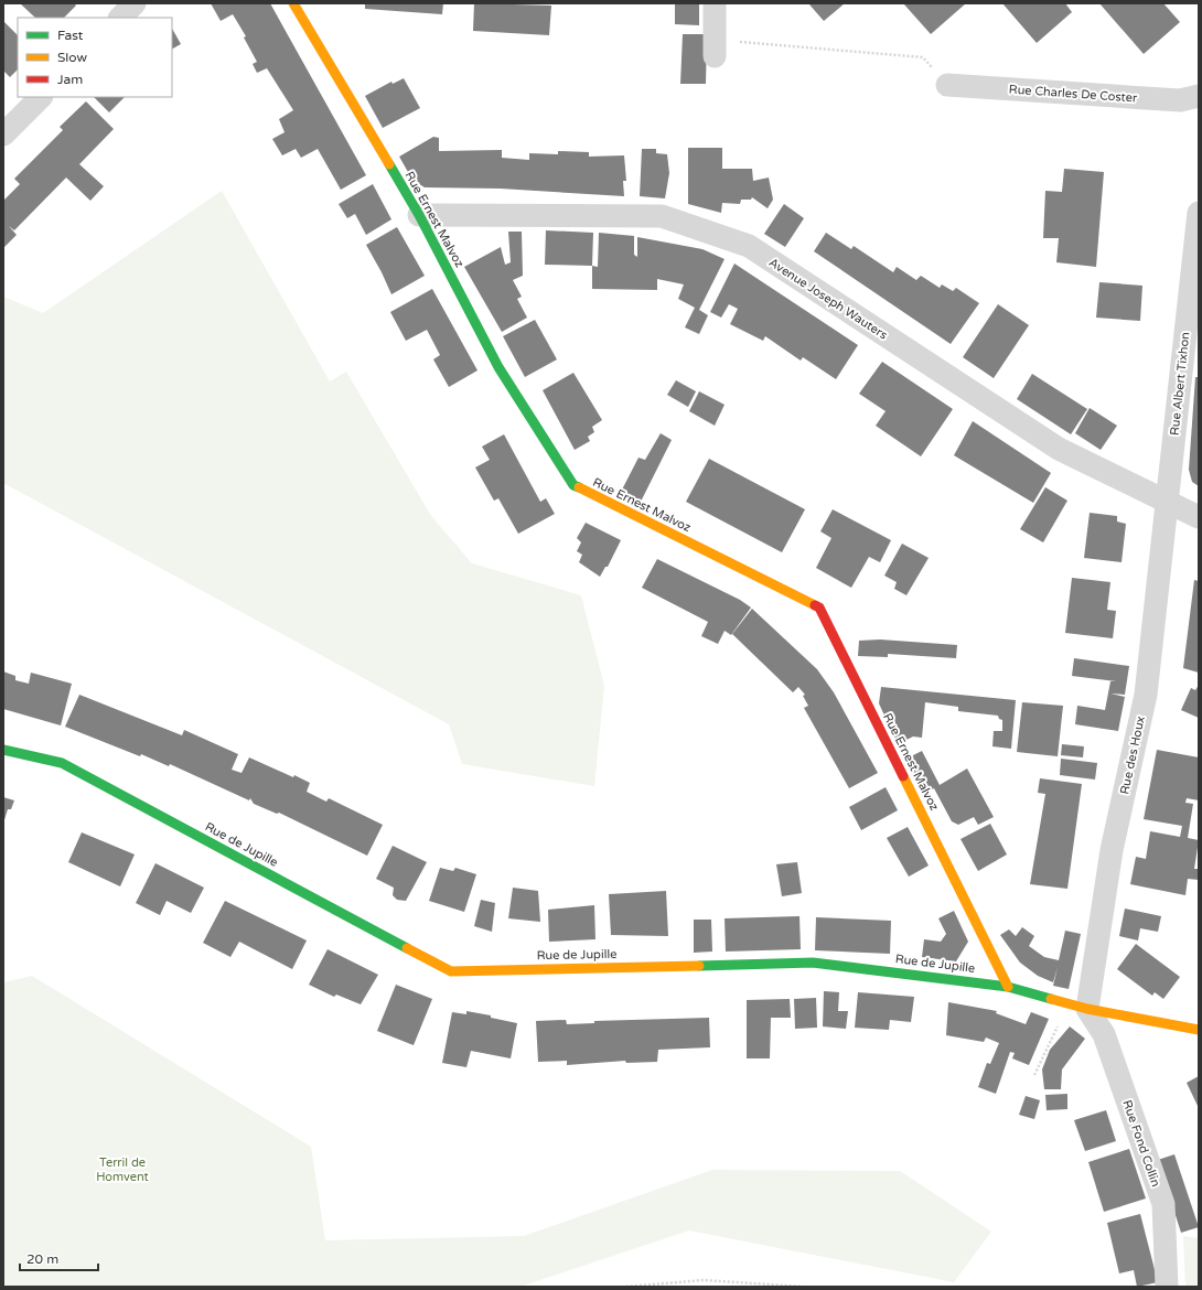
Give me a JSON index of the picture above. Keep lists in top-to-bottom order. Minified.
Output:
{"streets":{"street":["Rue Charles De Coster","Rue Ernest Malvoz","Avenue Joseph Wauters","Rue Albert Tixhon","Rue des Houx","Rue de Jupille","Rue Fond Collin"]},"crossings":[["Rue Ernest Malvoz","Avenue Joseph Wauters"],["Rue Ernest Malvoz","Rue de Jupille"],["Avenue Joseph Wauters","Rue Albert Tixhon"],["Avenue Joseph Wauters","Rue des Houx"],["Rue Albert Tixhon","Rue des Houx"],["Rue des Houx","Rue de Jupille"],["Rue des Houx","Rue Fond Collin"],["Rue de Jupille","Rue Fond Collin"]],"parks":["Terril de Homvent"],"legend":["Fast","Slow","Jam"],"scale_bar":"20 m"}
